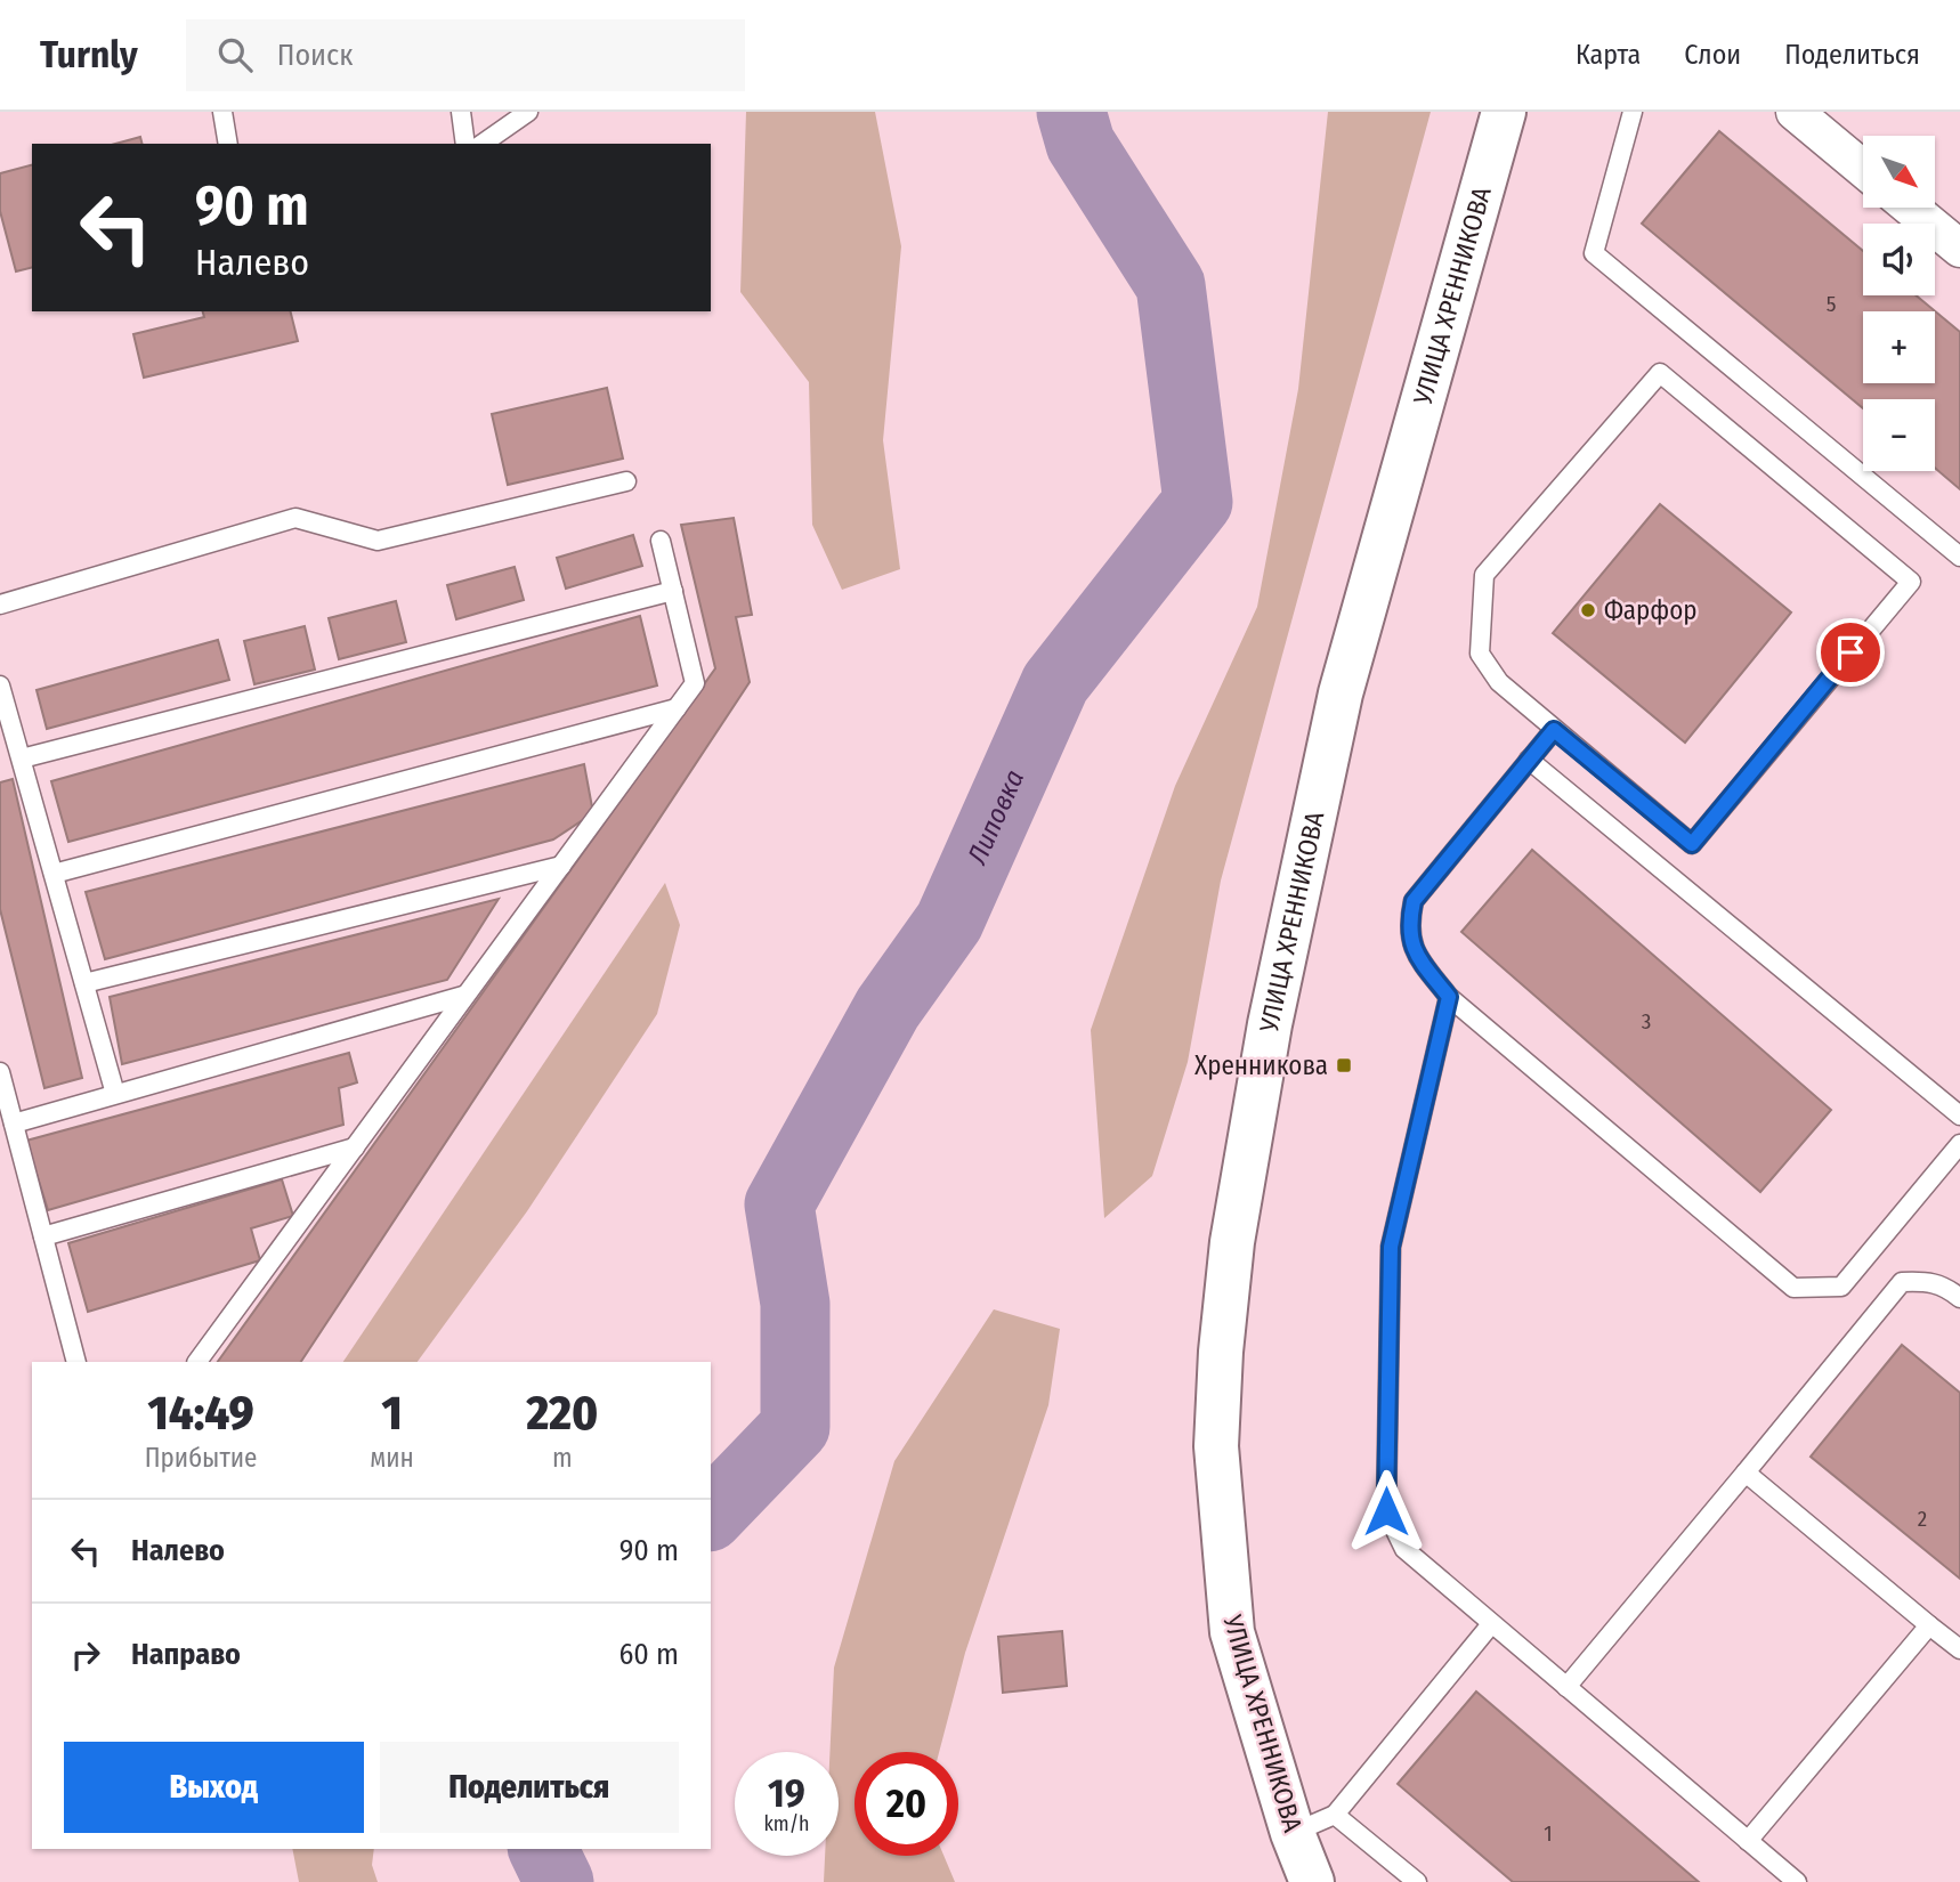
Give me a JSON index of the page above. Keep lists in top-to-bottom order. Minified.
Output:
{"streets":{"street":["УЛИЦА ХРЕННИКОВА"]},"water":["Липовка"],"places":{"other":["Фарфор"],"transit":["Хренникова"]},"house_numbers":["5","3","2","1"],"north":"bottom right","page":{"header":"Turnly","search":"Поиск","nav":["Карта","Слои","Поделиться"],"map_buttons":["+","−"],"turn":["90 m","Налево"],"eta":["14:49","Прибытие","1","мин","220","m"],"list":[{"name":"Налево","value":"90 m"},{"name":"Направо","value":"60 m"}],"buttons":["Выход","Поделиться"],"speed":"19 km/h","limit":"20"}}
